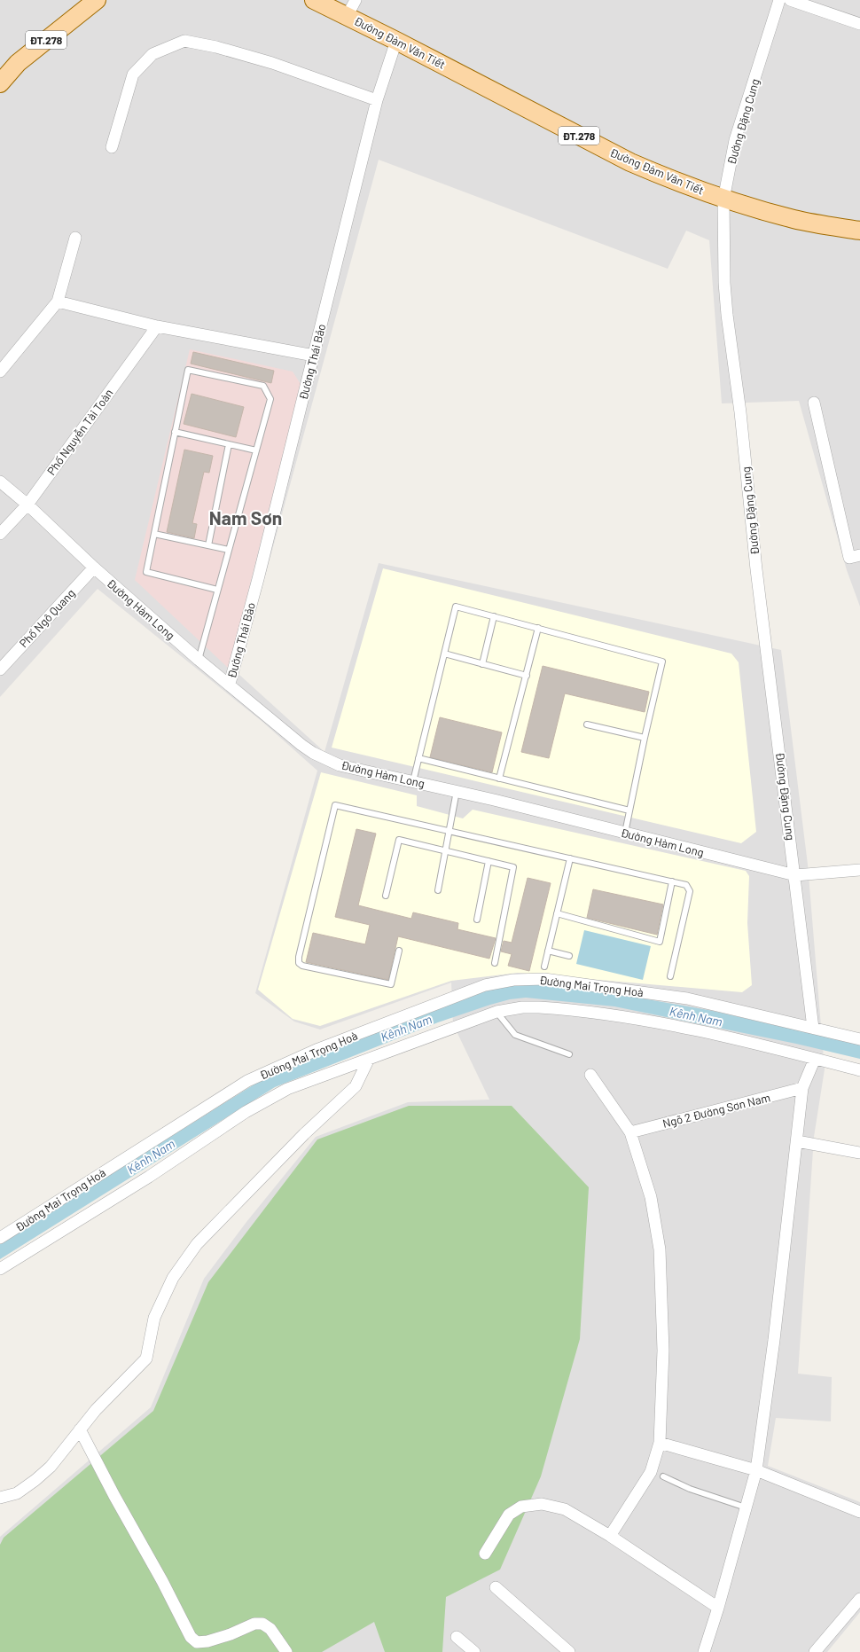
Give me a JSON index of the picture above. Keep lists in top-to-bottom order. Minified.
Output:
{"streets":{"main road":["ĐT.278","Đường Đàm Văn Tiết"],"street":["Đường Đặng Cung","Đường Thái Bảo","Phố Nguyễn Tài Toàn","Đường Hàm Long","Phố Ngô Quang","Đường Mai Trọng Hoà","Ngõ 2 Đường Sơn Nam"]},"crossings":[["Đường Đàm Văn Tiết","Đường Đặng Cung"],["Đường Đàm Văn Tiết","Đường Thái Bảo"],["Đường Đặng Cung","Đường Hàm Long"],["Đường Đặng Cung","Đường Mai Trọng Hoà"],["Đường Thái Bảo","Đường Hàm Long"],["Phố Nguyễn Tài Toàn","Đường Hàm Long"],["Đường Hàm Long","Phố Ngô Quang"]],"districts":["Nam Sơn"],"water":["Kênh Nam"]}
